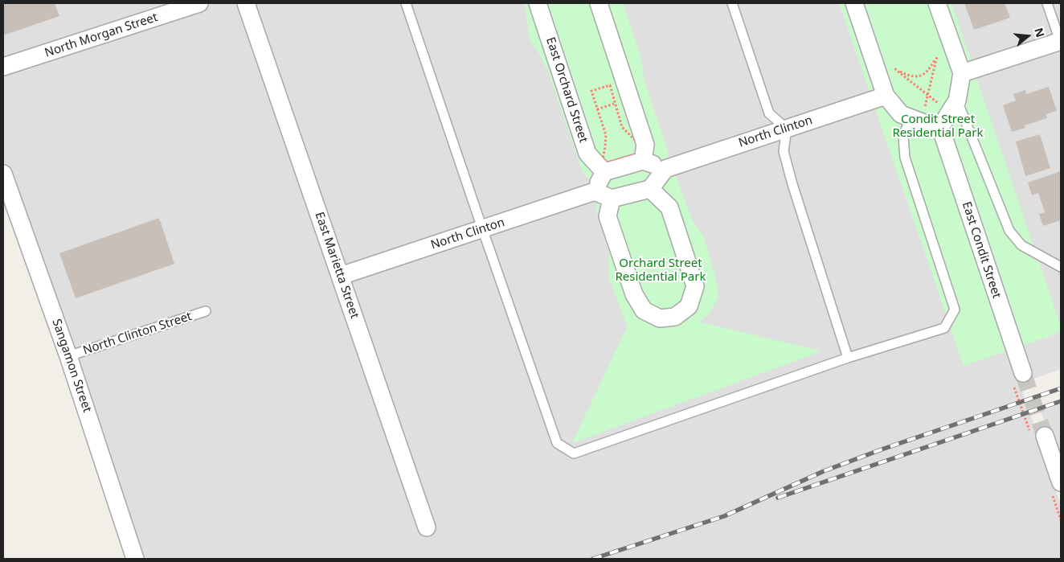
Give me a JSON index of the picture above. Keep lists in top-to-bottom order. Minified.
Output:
{"streets":{"street":["North Morgan Street","East Orchard Street","North Clinton","East Condit Street","East Marietta Street","Sangamon Street"],"lane":["North Clinton Street"]},"crossings":[["North Clinton","East Marietta Street"],["North Clinton Street","Sangamon Street"]],"parks":["Condit Street Residential Park","Orchard Street Residential Park"],"north":"right"}
